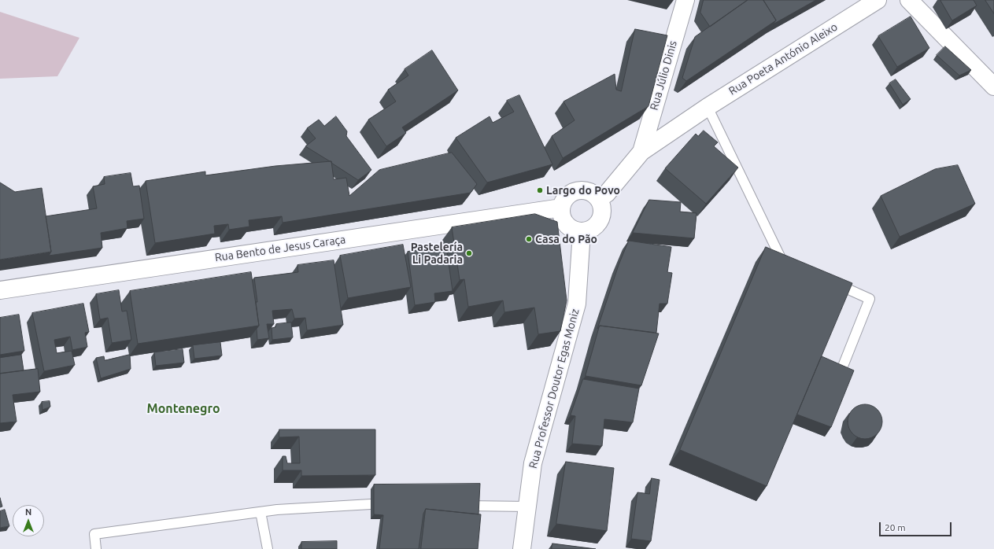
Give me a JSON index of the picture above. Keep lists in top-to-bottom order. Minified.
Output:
{"streets":{"street":["Rua Poeta António Aleixo","Rua Júlio Dinis","Rua Bento de Jesus Caraça","Rua Professor Doutor Egas Moniz"]},"crossings":[["Rua Poeta António Aleixo","Rua Júlio Dinis"],["Rua Bento de Jesus Caraça","Rua Professor Doutor Egas Moniz"]],"districts":["Montenegro"],"places":["Largo do Povo","Casa do Pão","Pastelería Li Padaria"],"scale_bar":"20 m","north":"top"}
